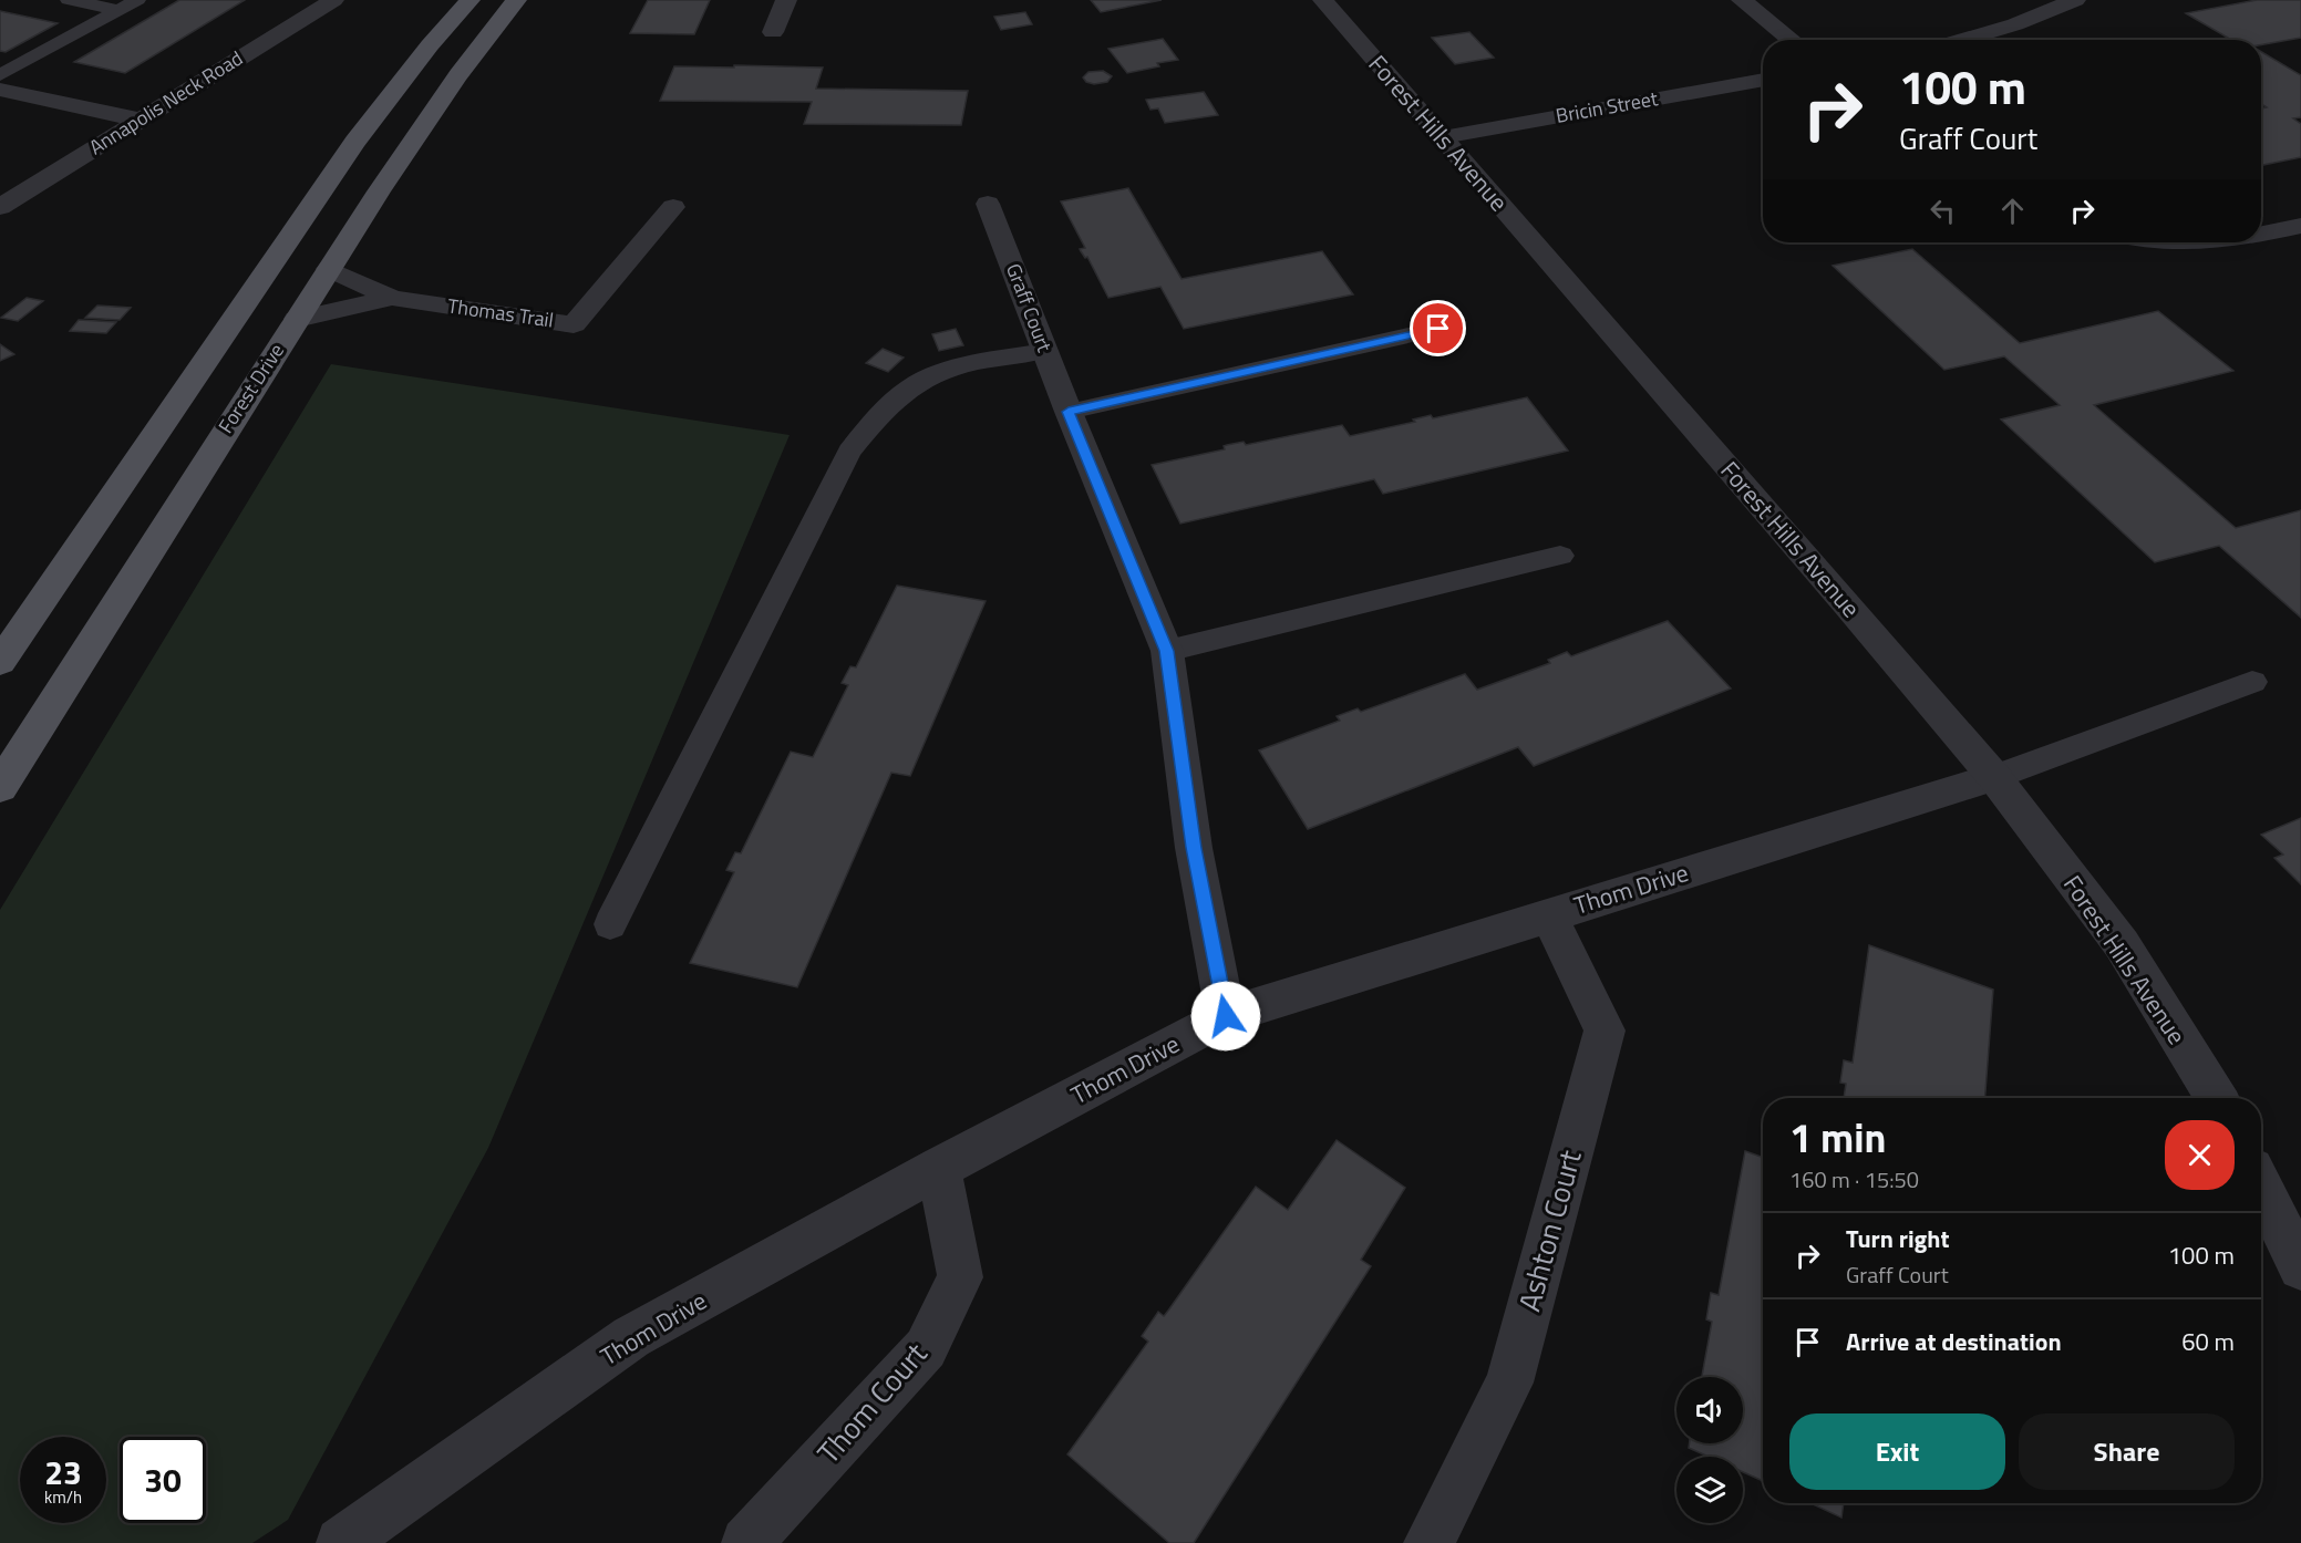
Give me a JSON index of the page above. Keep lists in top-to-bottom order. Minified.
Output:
{"streets":{"main road":["Forest Drive"],"street":["Annapolis Neck Road","Bricin Street","Forest Hills Avenue","Graff Court","Thomas Trail","Thom Drive","Ashton Court","Thom Court"]},"crossings":[["Bricin Street","Forest Hills Avenue"],["Forest Hills Avenue","Thom Drive"],["Graff Court","Thom Drive"],["Thomas Trail","Forest Drive"],["Thom Drive","Ashton Court"],["Thom Drive","Thom Court"]],"page":{"turn":["100 m","Graff Court"],"heading":["1 min","160 m · 15:50"],"list":[{"name":"Turn right","note":"Graff Court","value":"100 m"},{"name":"Arrive at destination","value":"60 m"}],"buttons":["Exit","Share"],"speed":"23 km/h","limit":"30"}}
